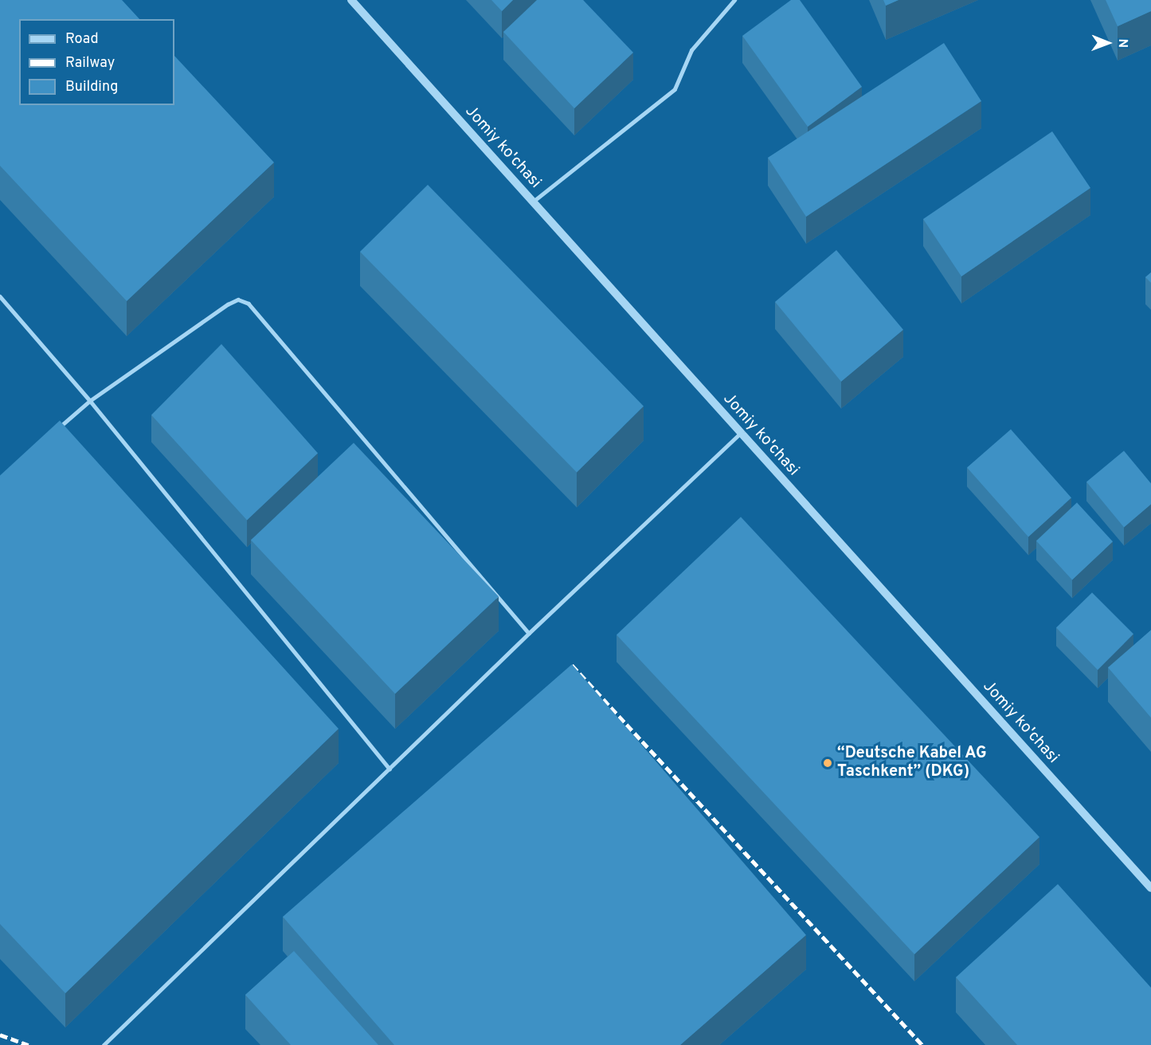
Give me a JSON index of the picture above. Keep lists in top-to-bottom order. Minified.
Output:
{"streets":{"street":["Jomiy ko'chasi"]},"places":["“Deutsche Kabel AG Taschkent” (DKG)"],"legend":["Road","Railway","Building"],"north":"right"}
